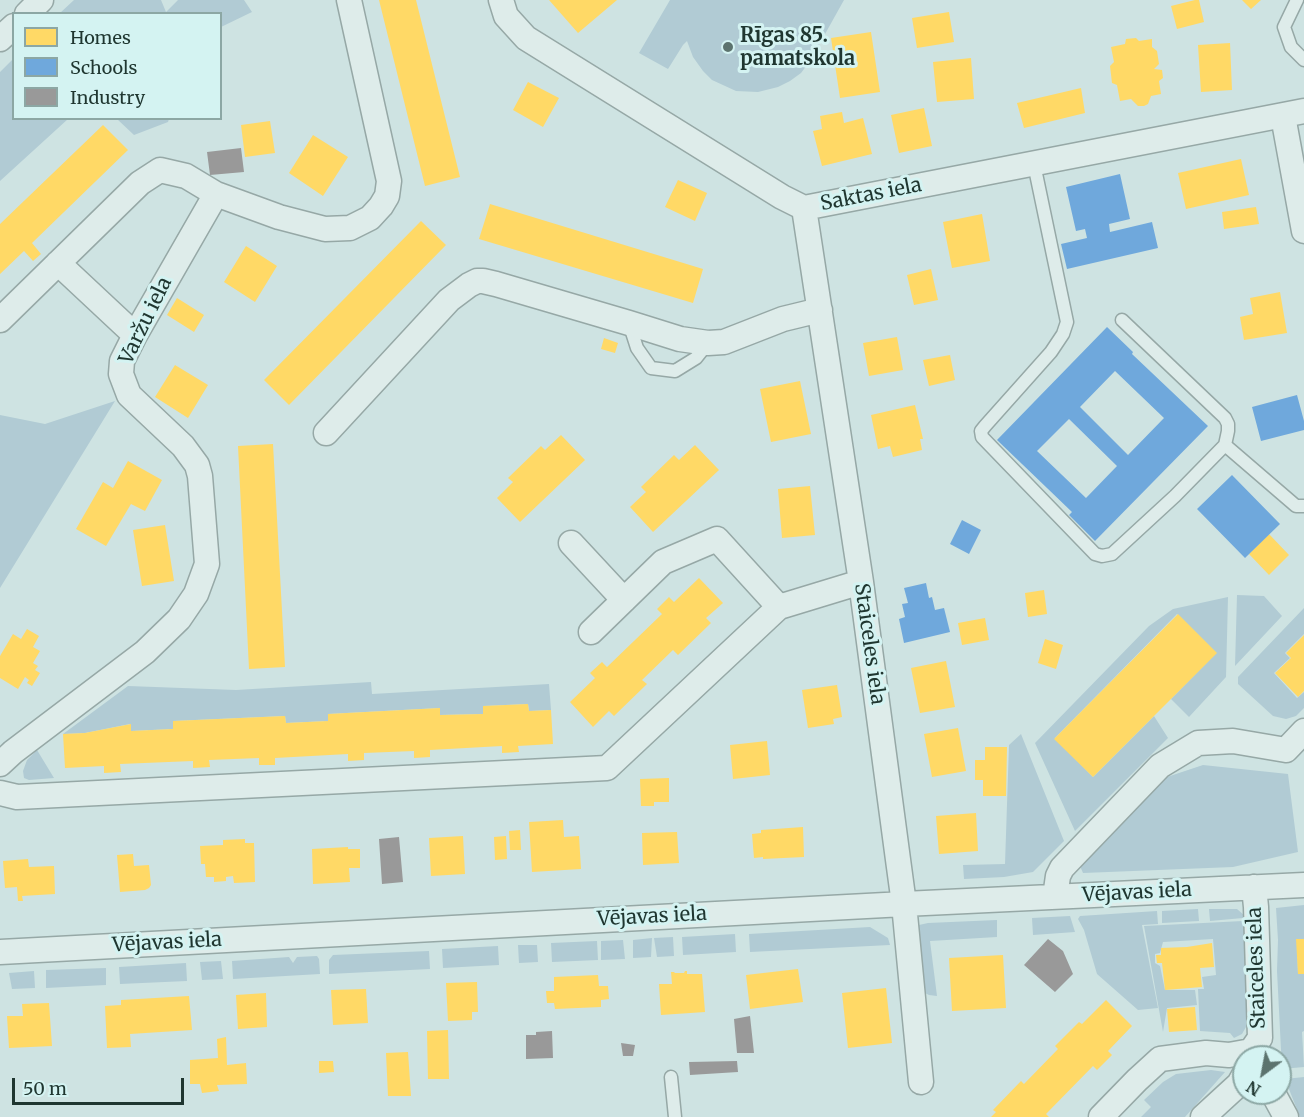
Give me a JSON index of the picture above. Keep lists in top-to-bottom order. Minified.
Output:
{"streets":{"street":["Saktas iela","Varžu iela","Staiceles iela","Vējavas iela"]},"crossings":[["Saktas iela","Staiceles iela"],["Staiceles iela","Vējavas iela"]],"places":["Rīgas 85. pamatskola"],"legend":["Homes","Schools","Industry"],"scale_bar":"50 m","north":"bottom left"}
